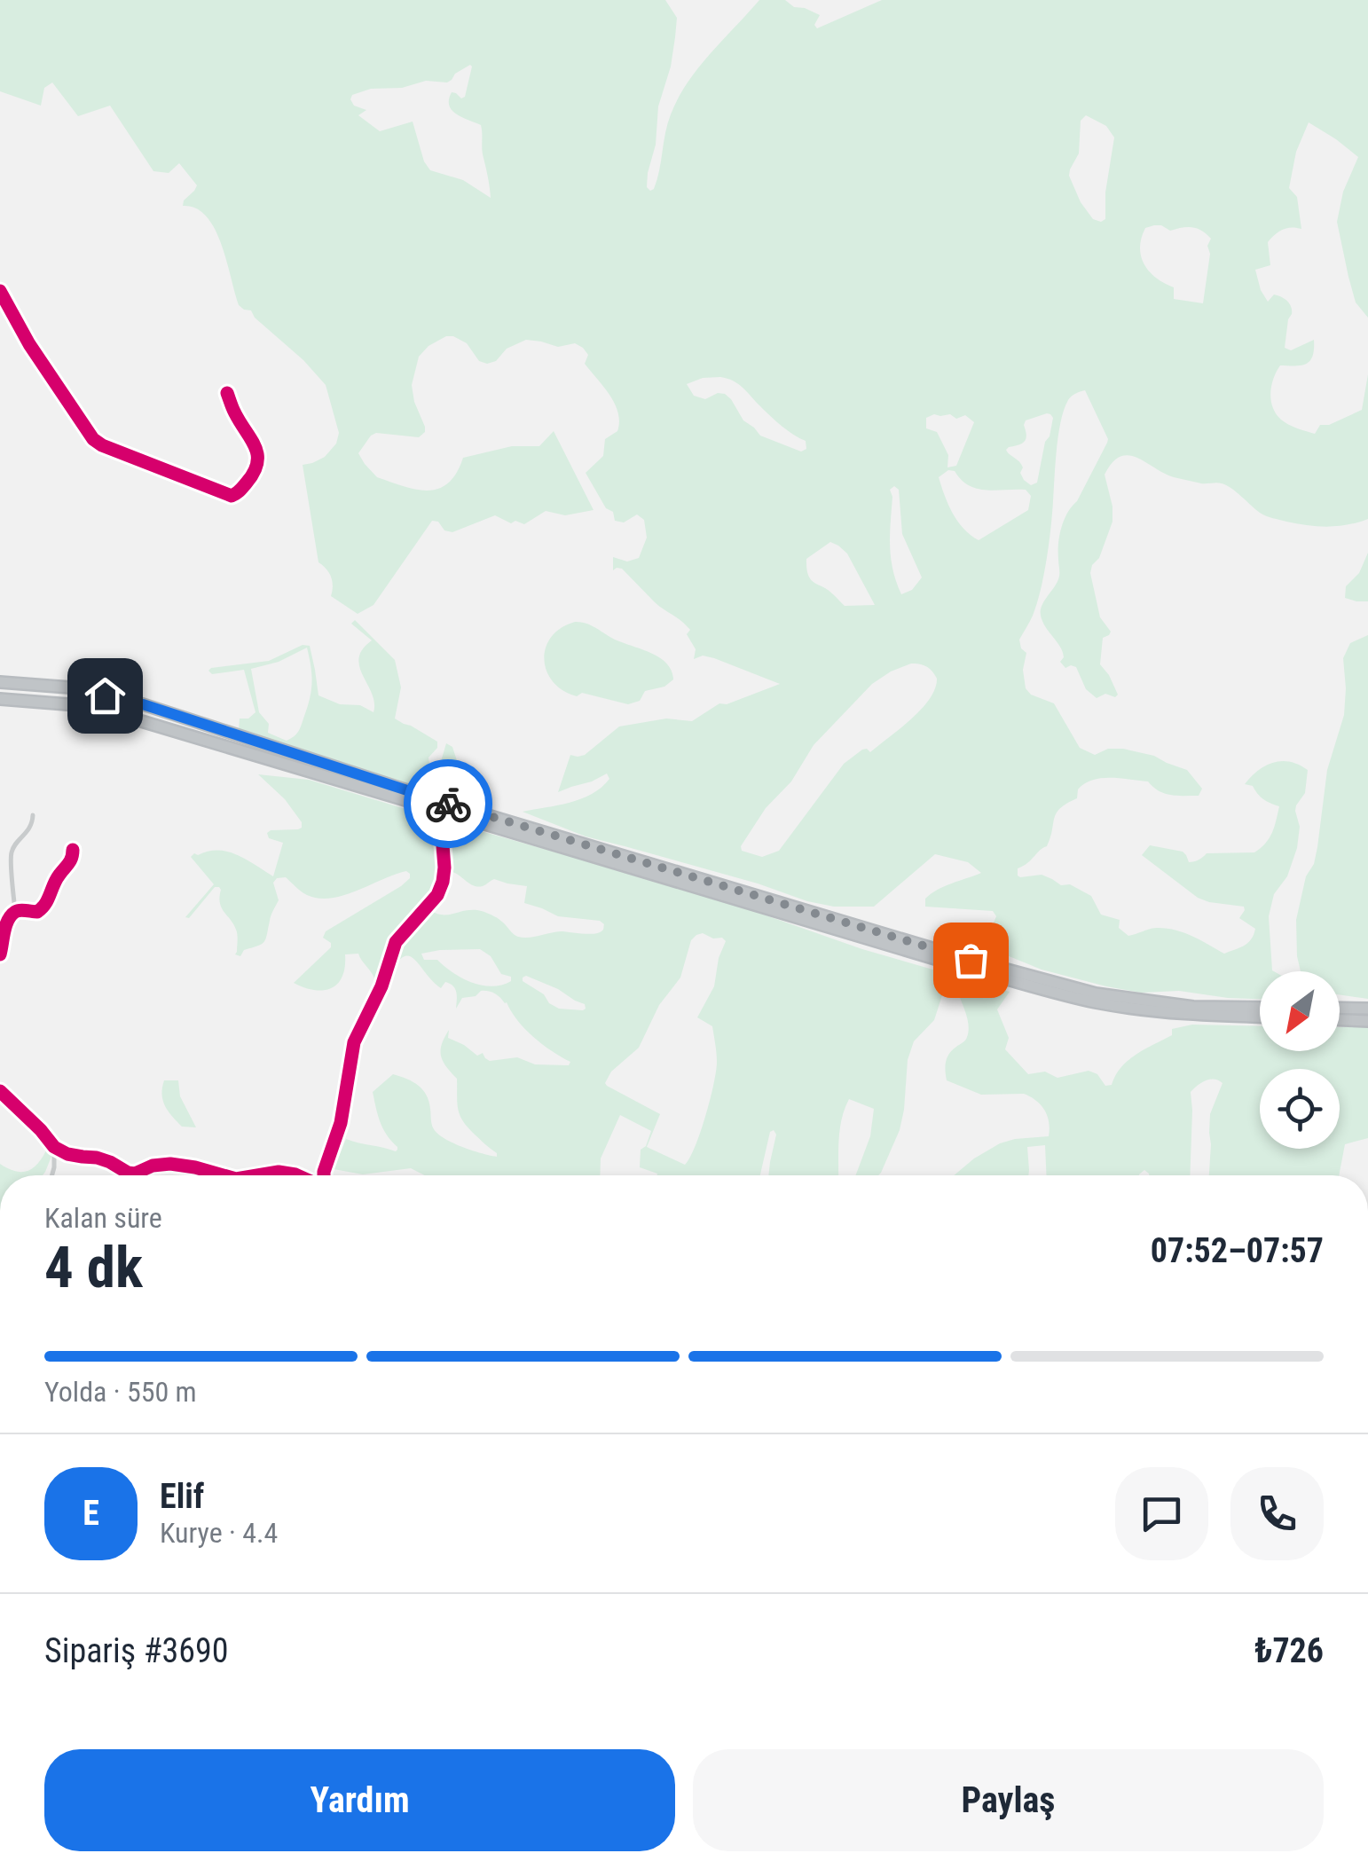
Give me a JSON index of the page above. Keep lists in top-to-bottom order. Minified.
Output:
{"north":"bottom left","page":{"heading":["4 dk","Kalan süre","07:52–07:57"],"panel":["Elif","Kurye · 4.4","Sipariş #3690","₺726"],"bar":"Yolda · 550 m","round":"E","buttons":["Yardım","Paylaş"]}}
